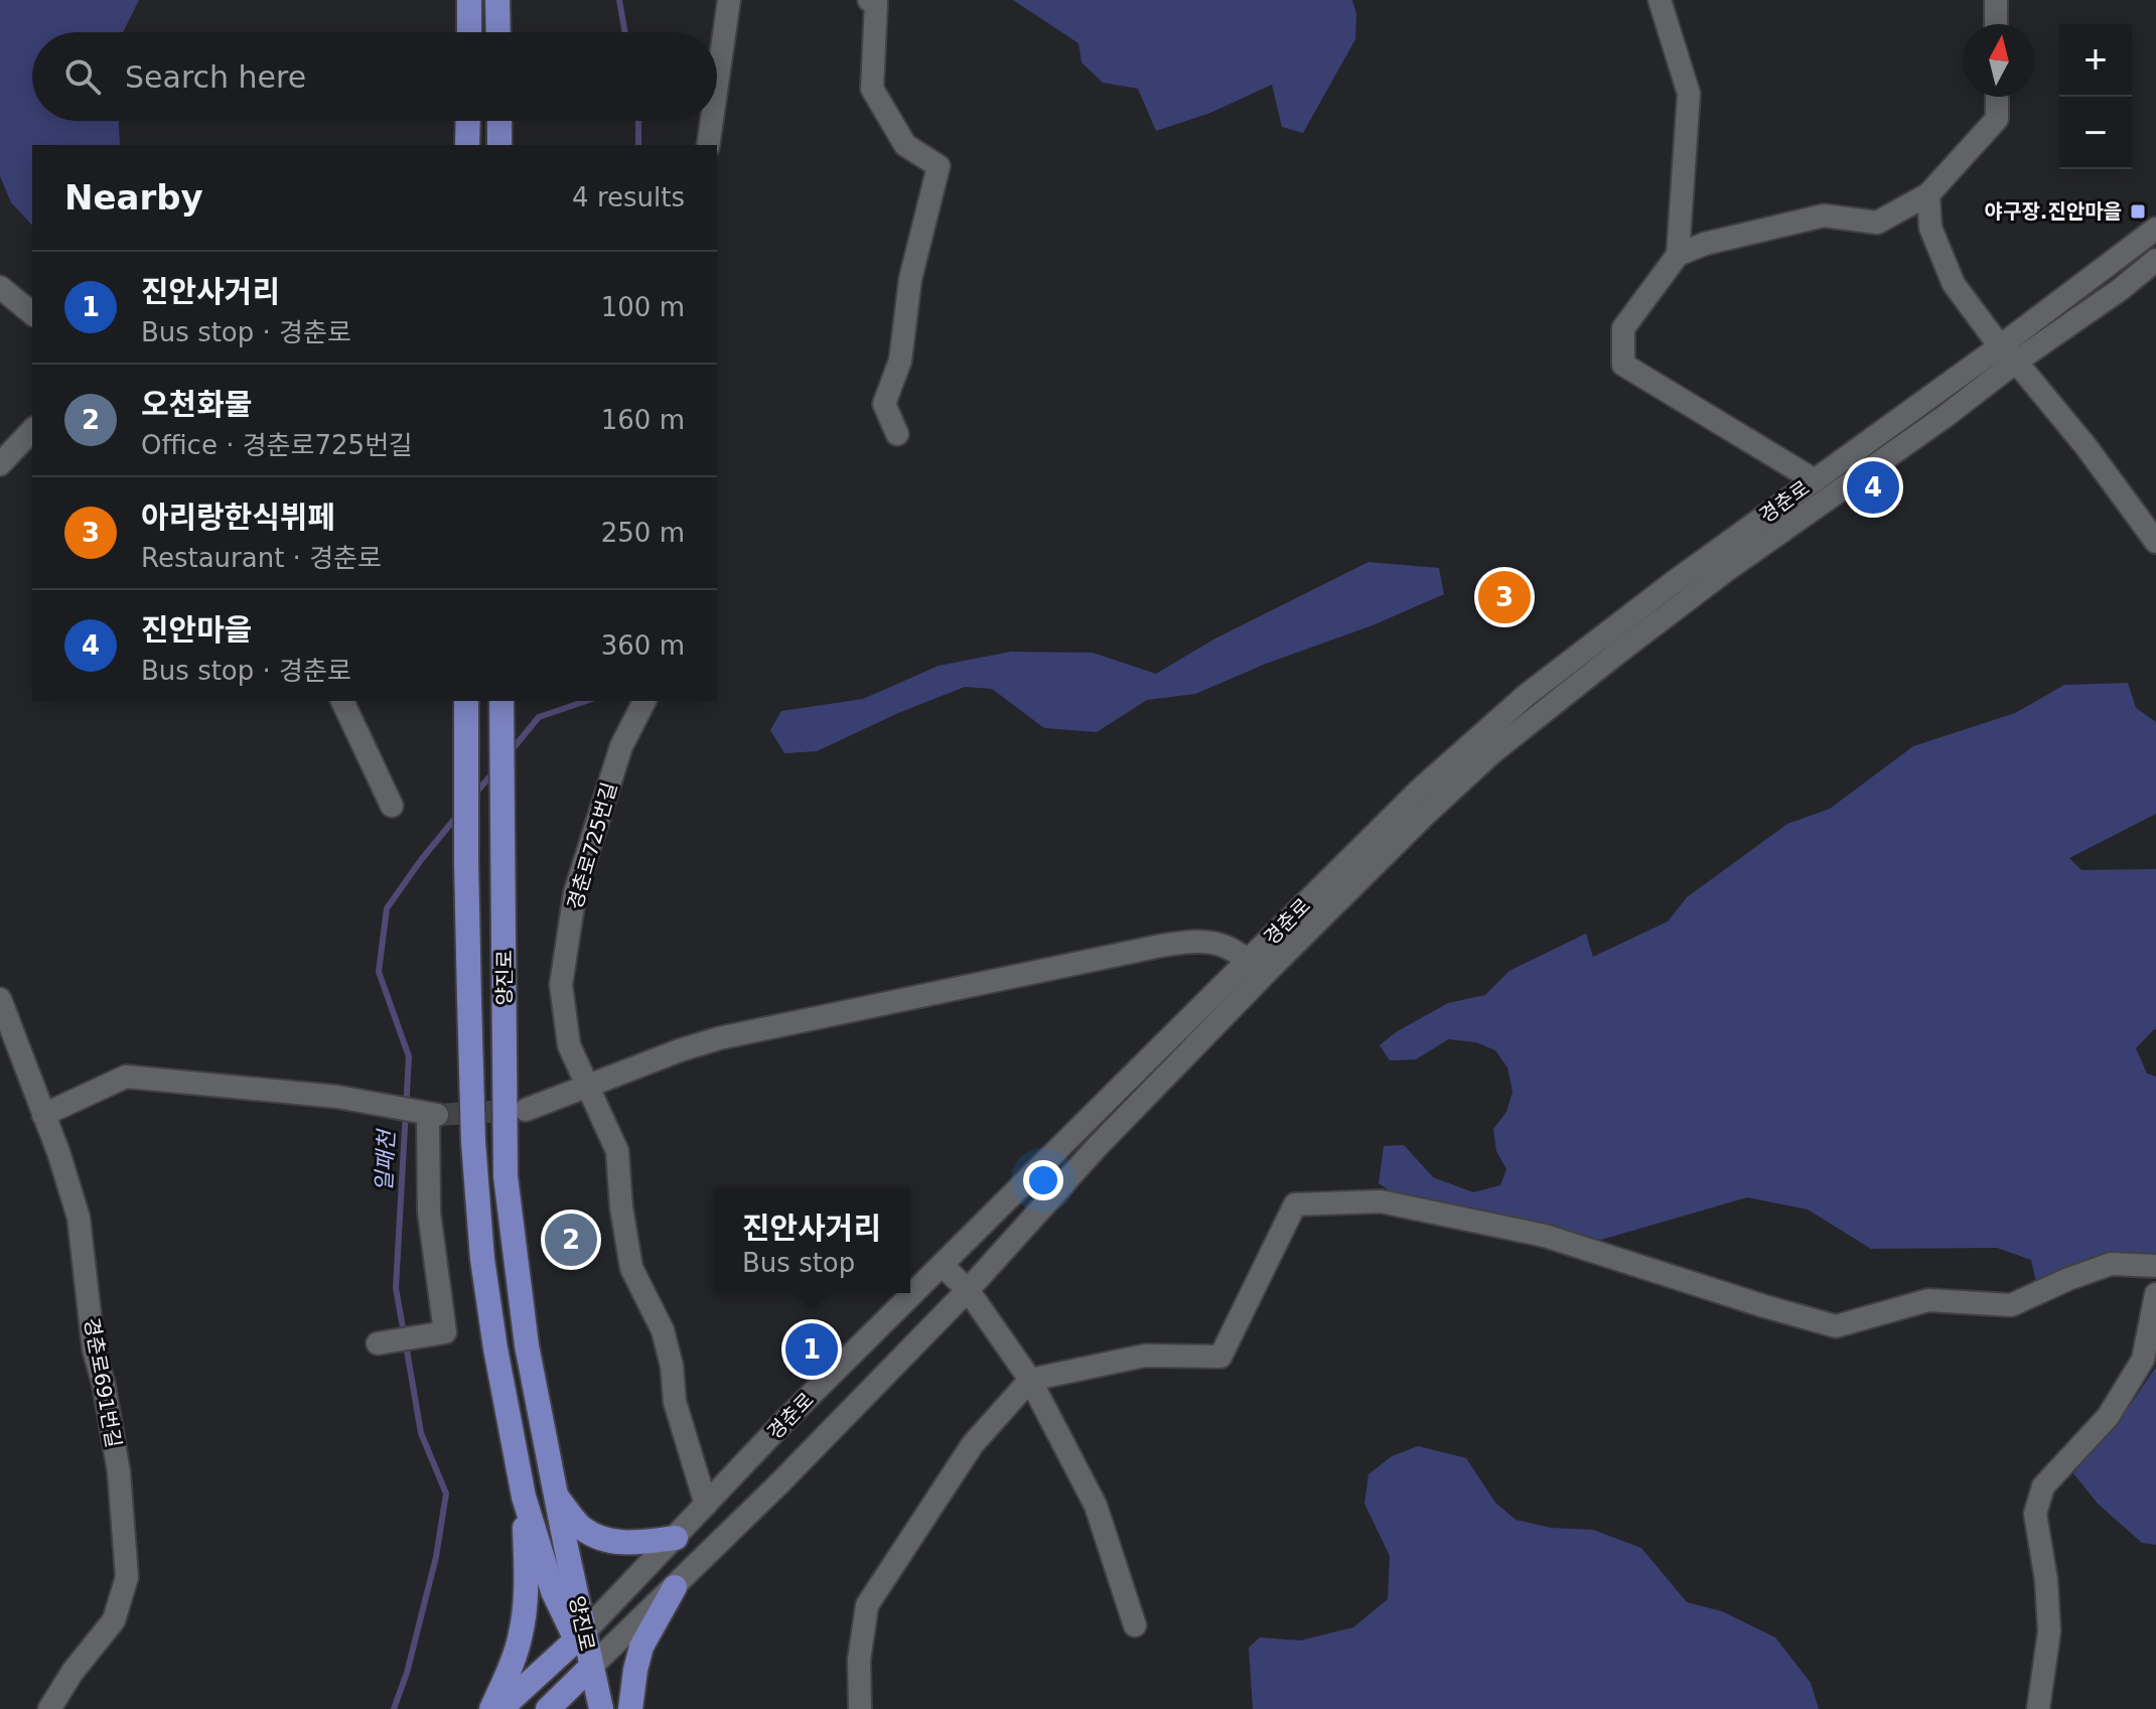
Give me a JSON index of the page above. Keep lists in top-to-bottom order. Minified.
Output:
{"streets":{"main road":["경춘로","양진로"],"street":["경춘로725번길","경춘로691번길"]},"crossings":[["경춘로","경춘로725번길"],["경춘로","양진로"]],"water":["일패천"],"places":{"transit":["야구장.진안마을"]},"north":"top","page":{"map_buttons":["+","−"],"search":"Search here","heading":["Nearby","4 results"],"list":[{"mark":"1","name":"진안사거리","note":"Bus stop · 경춘로","value":"100 m"},{"mark":"2","name":"오천화물","note":"Office · 경춘로725번길","value":"160 m"},{"mark":"3","name":"아리랑한식뷔페","note":"Restaurant · 경춘로","value":"250 m"},{"mark":"4","name":"진안마을","note":"Bus stop · 경춘로","value":"360 m"}],"pins":["4","3","2","1"],"popup":["진안사거리","Bus stop"]}}
